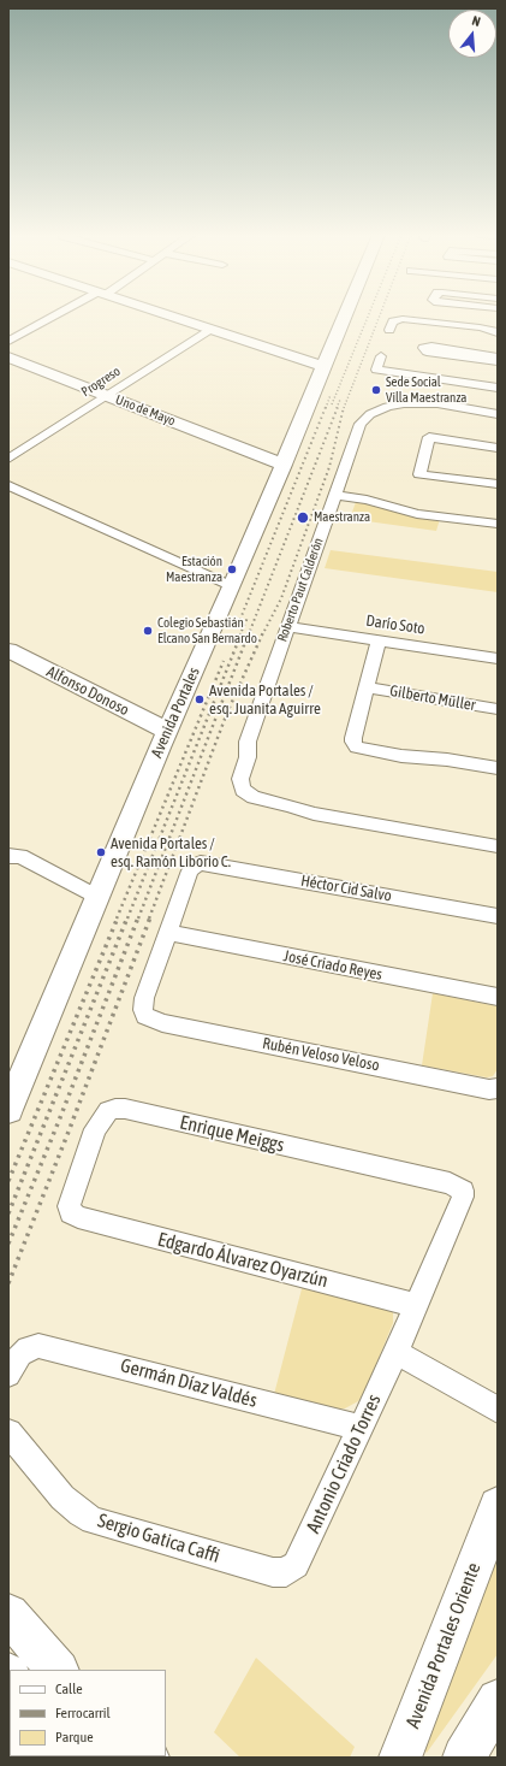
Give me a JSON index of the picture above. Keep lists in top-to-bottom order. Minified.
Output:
{"streets":{"main road":["Uno de Mayo","Alfonso Donoso","Avenida Portales","Avenida Portales Oriente"],"street":["Progreso","Roberto Paut Calderón","Darío Soto","Gilberto Müller","Héctor Cid Salvo","José Criado Reyes","Rubén Veloso Veloso","Enrique Meiggs","Edgardo Álvarez Oyarzún","Germán Díaz Valdés","Antonio Criado Torres","Sergio Gatica Caffi"]},"crossings":[["Progreso","Uno de Mayo"],["Uno de Mayo","Avenida Portales"],["Roberto Paut Calderón","Darío Soto"],["Alfonso Donoso","Avenida Portales"],["Héctor Cid Salvo","José Criado Reyes"],["Héctor Cid Salvo","Rubén Veloso Veloso"],["José Criado Reyes","Rubén Veloso Veloso"],["Enrique Meiggs","Edgardo Álvarez Oyarzún"],["Enrique Meiggs","Antonio Criado Torres"],["Edgardo Álvarez Oyarzún","Antonio Criado Torres"],["Germán Díaz Valdés","Antonio Criado Torres"],["Antonio Criado Torres","Sergio Gatica Caffi"]],"places":["Sede Social Villa Maestranza","Maestranza","Estación Maestranza","Colegio Sebastián Elcano San Bernardo","Avenida Portales / esq. Juanita Aguirre","Avenida Portales / esq. Ramón Liborio C."],"legend":["Calle","Ferrocarril","Parque"],"north":"top"}
